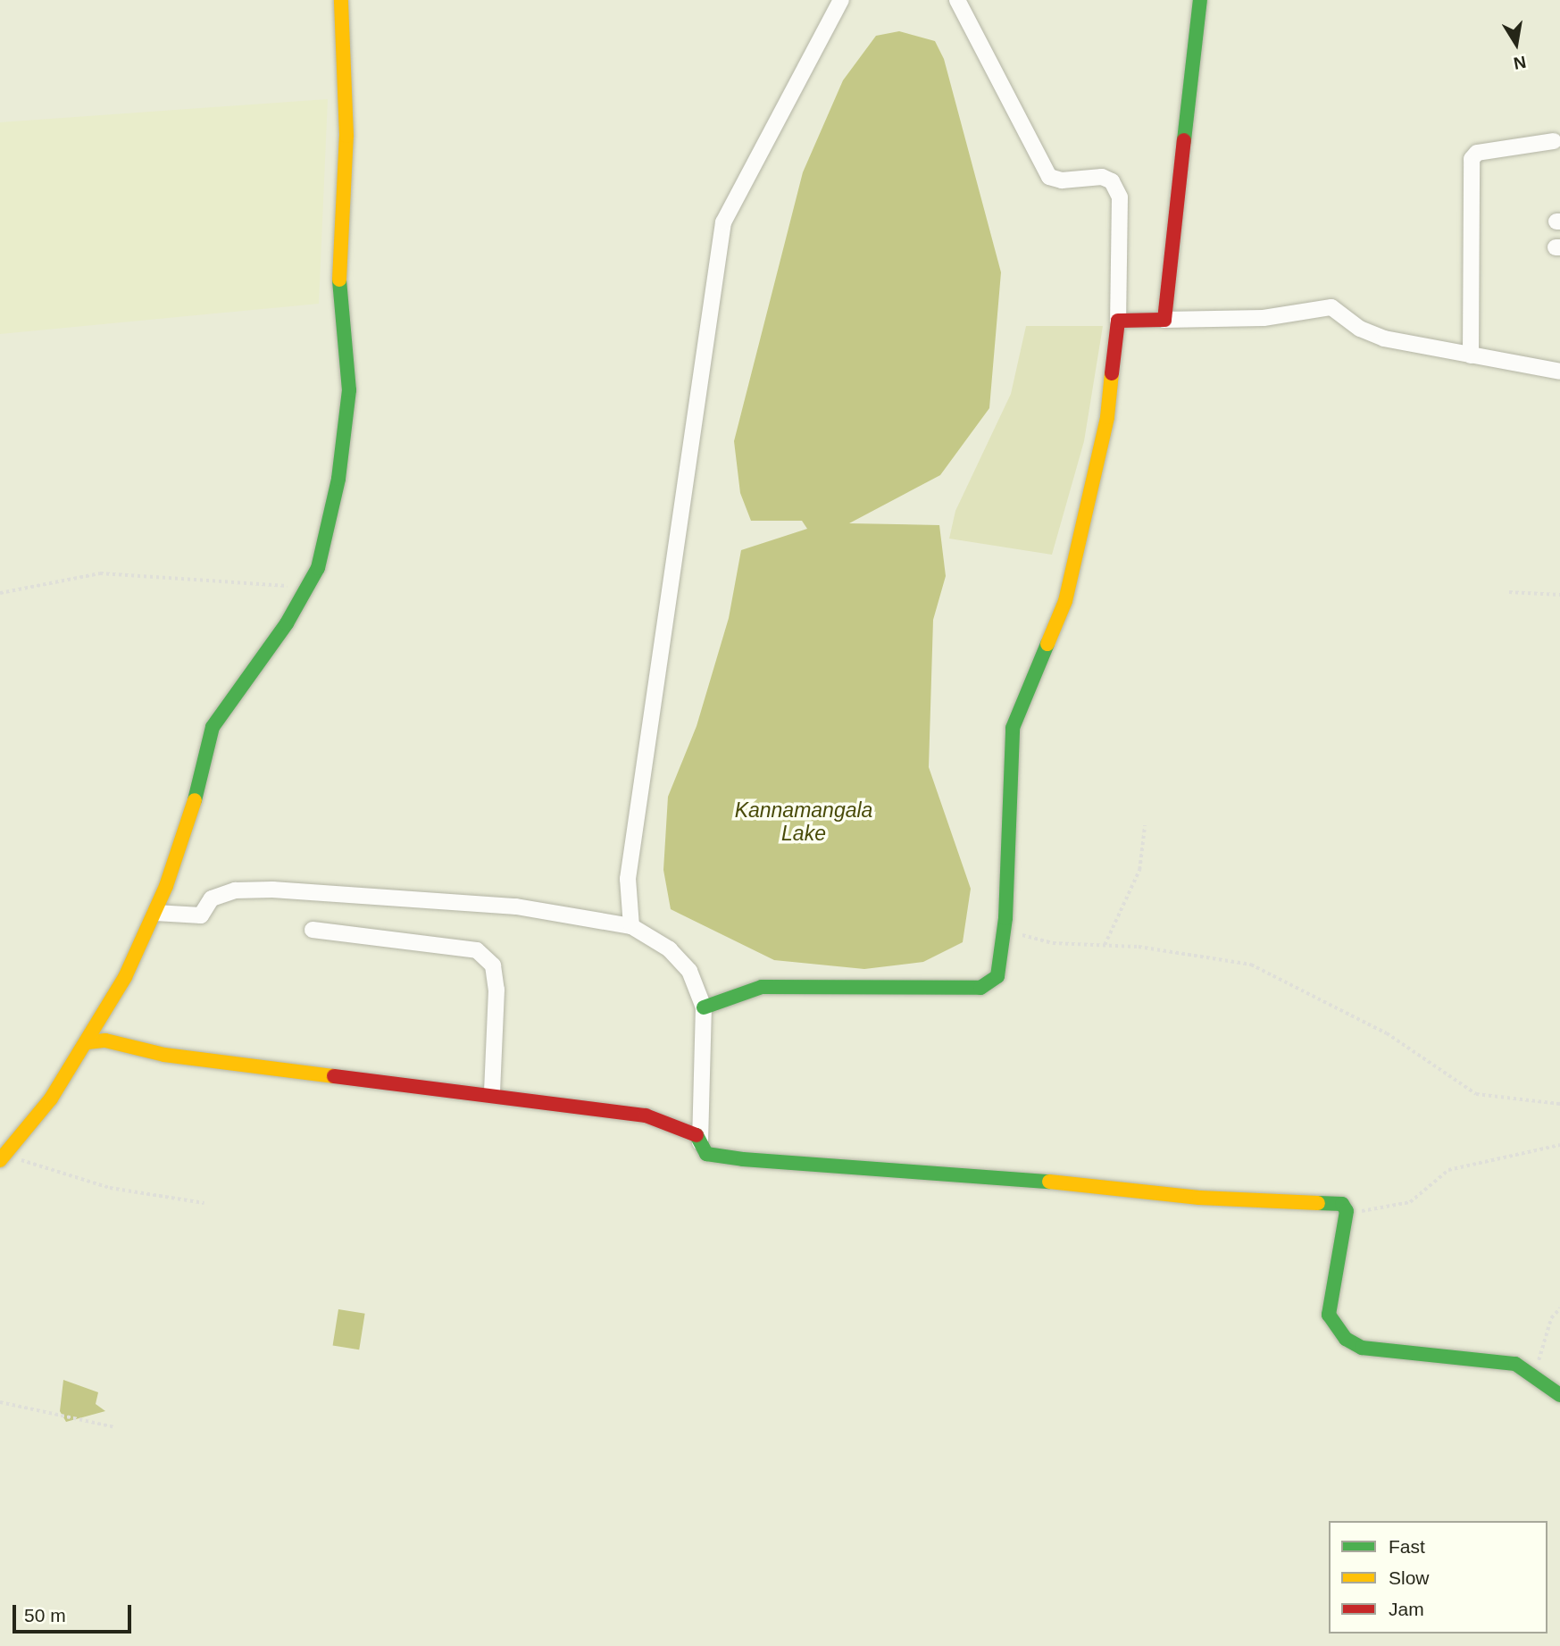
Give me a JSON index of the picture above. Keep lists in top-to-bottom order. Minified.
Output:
{"water":["Kannamangala Lake"],"legend":["Fast","Slow","Jam"],"scale_bar":"50 m","north":"bottom"}
